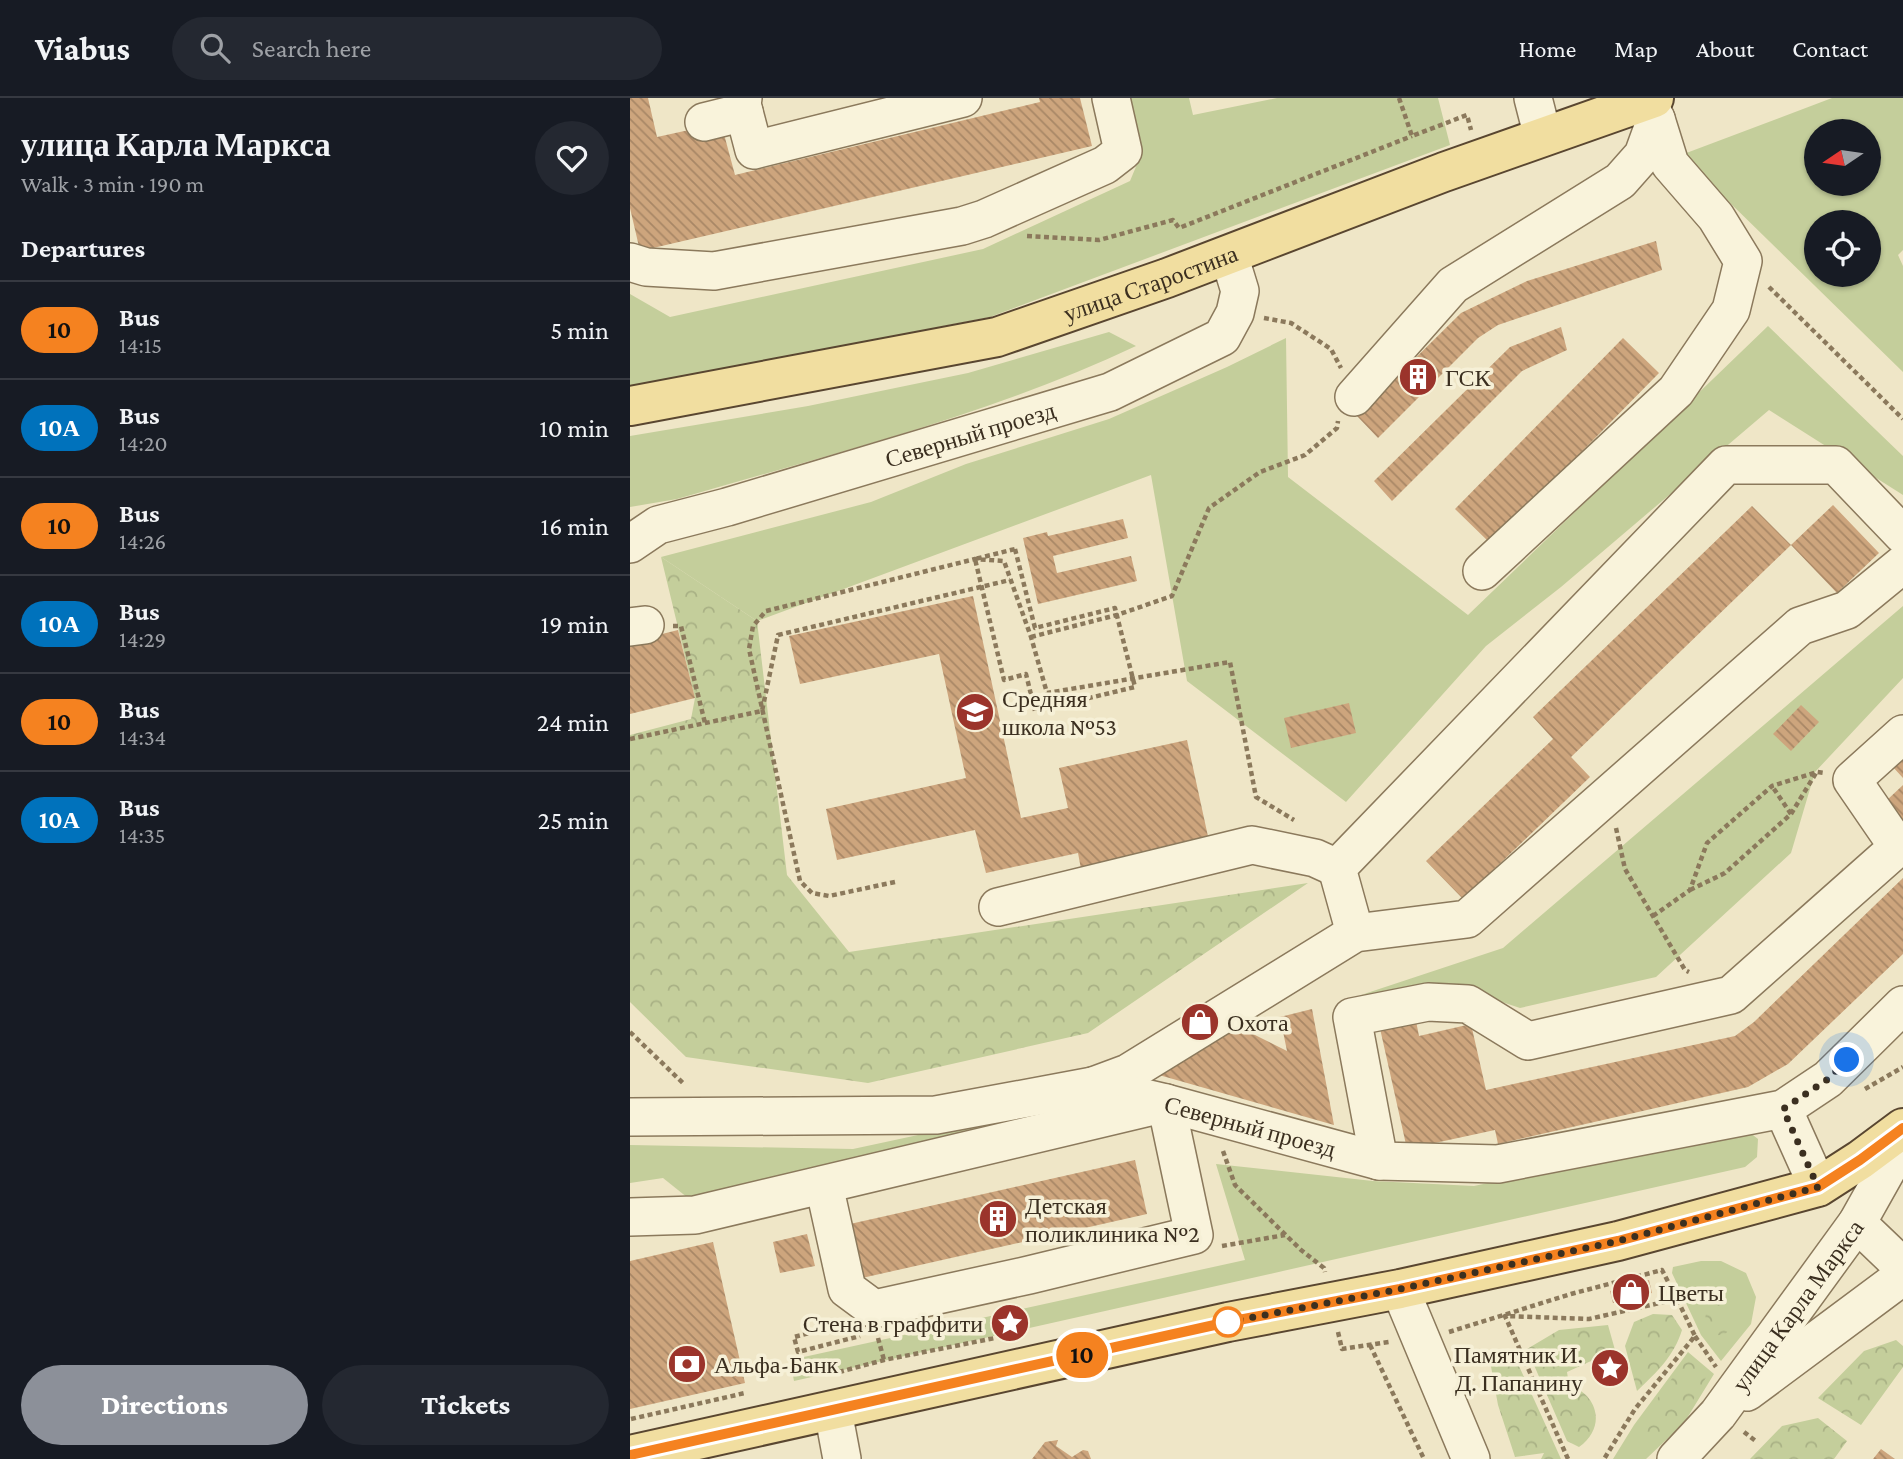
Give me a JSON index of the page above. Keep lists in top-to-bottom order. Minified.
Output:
{"streets":{"main road":["улица Старостина"],"street":["Северный проезд","улица Карла Маркса"]},"places":{"building":["ГСК","Детская поликлиника №2"],"school or university":["Средняя школа №53"],"shop":["Охота","Цветы"],"place":["Стена в граффити","Памятник И. Д. Папанину"],"bank":["Альфа-Банк"]},"lines":["bus line 10"],"north":"left","page":{"header":"Viabus","search":"Search here","nav":["Home","Map","About","Contact"],"heading":[["улица Карла Маркса","Walk · 3 min · 190 m"],"Departures"],"on_map":"10","list":[{"mark":"10","name":"Bus","note":"14:15","value":"5 min"},{"mark":"10А","name":"Bus","note":"14:20","value":"10 min"},{"mark":"10","name":"Bus","note":"14:26","value":"16 min"},{"mark":"10А","name":"Bus","note":"14:29","value":"19 min"},{"mark":"10","name":"Bus","note":"14:34","value":"24 min"},{"mark":"10А","name":"Bus","note":"14:35","value":"25 min"}],"buttons":["Directions","Tickets"]}}
